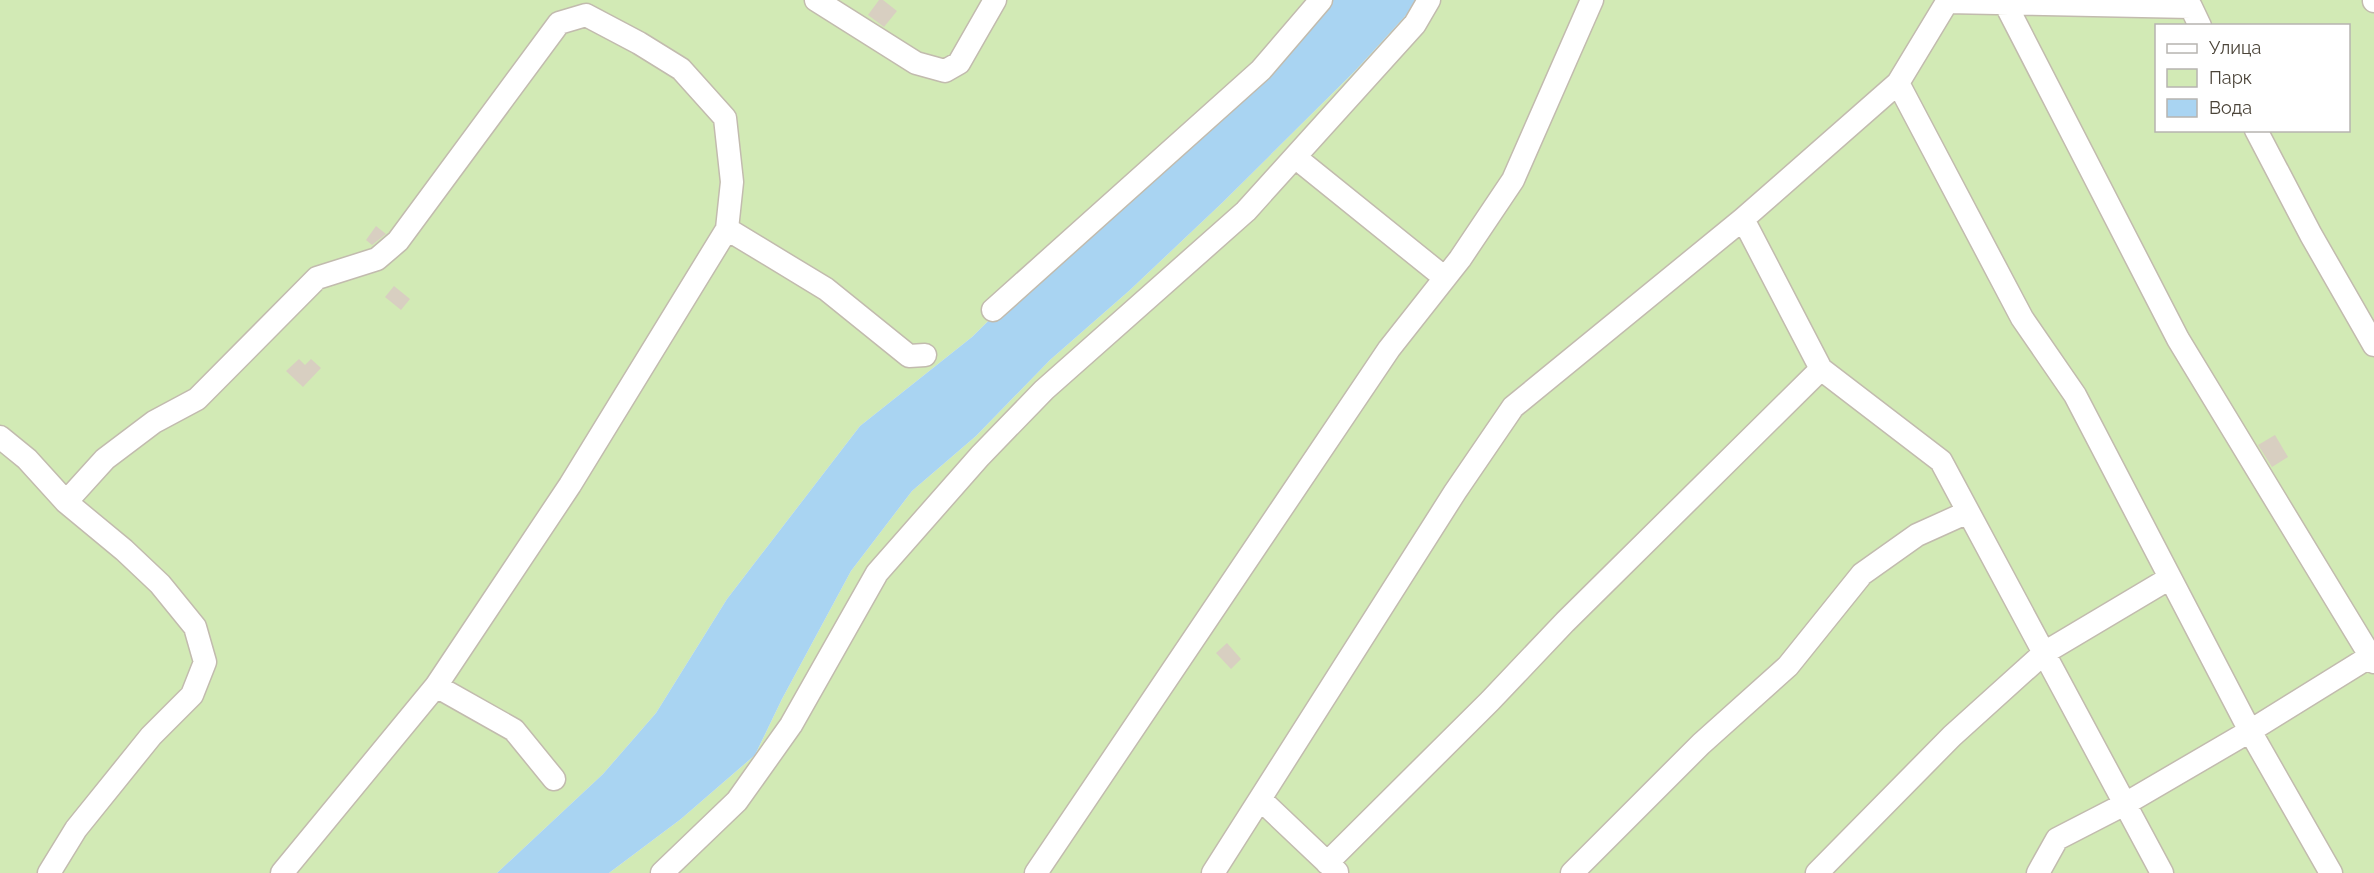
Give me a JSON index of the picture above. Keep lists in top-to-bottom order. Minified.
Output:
{"legend":["Улица","Парк","Вода"]}
